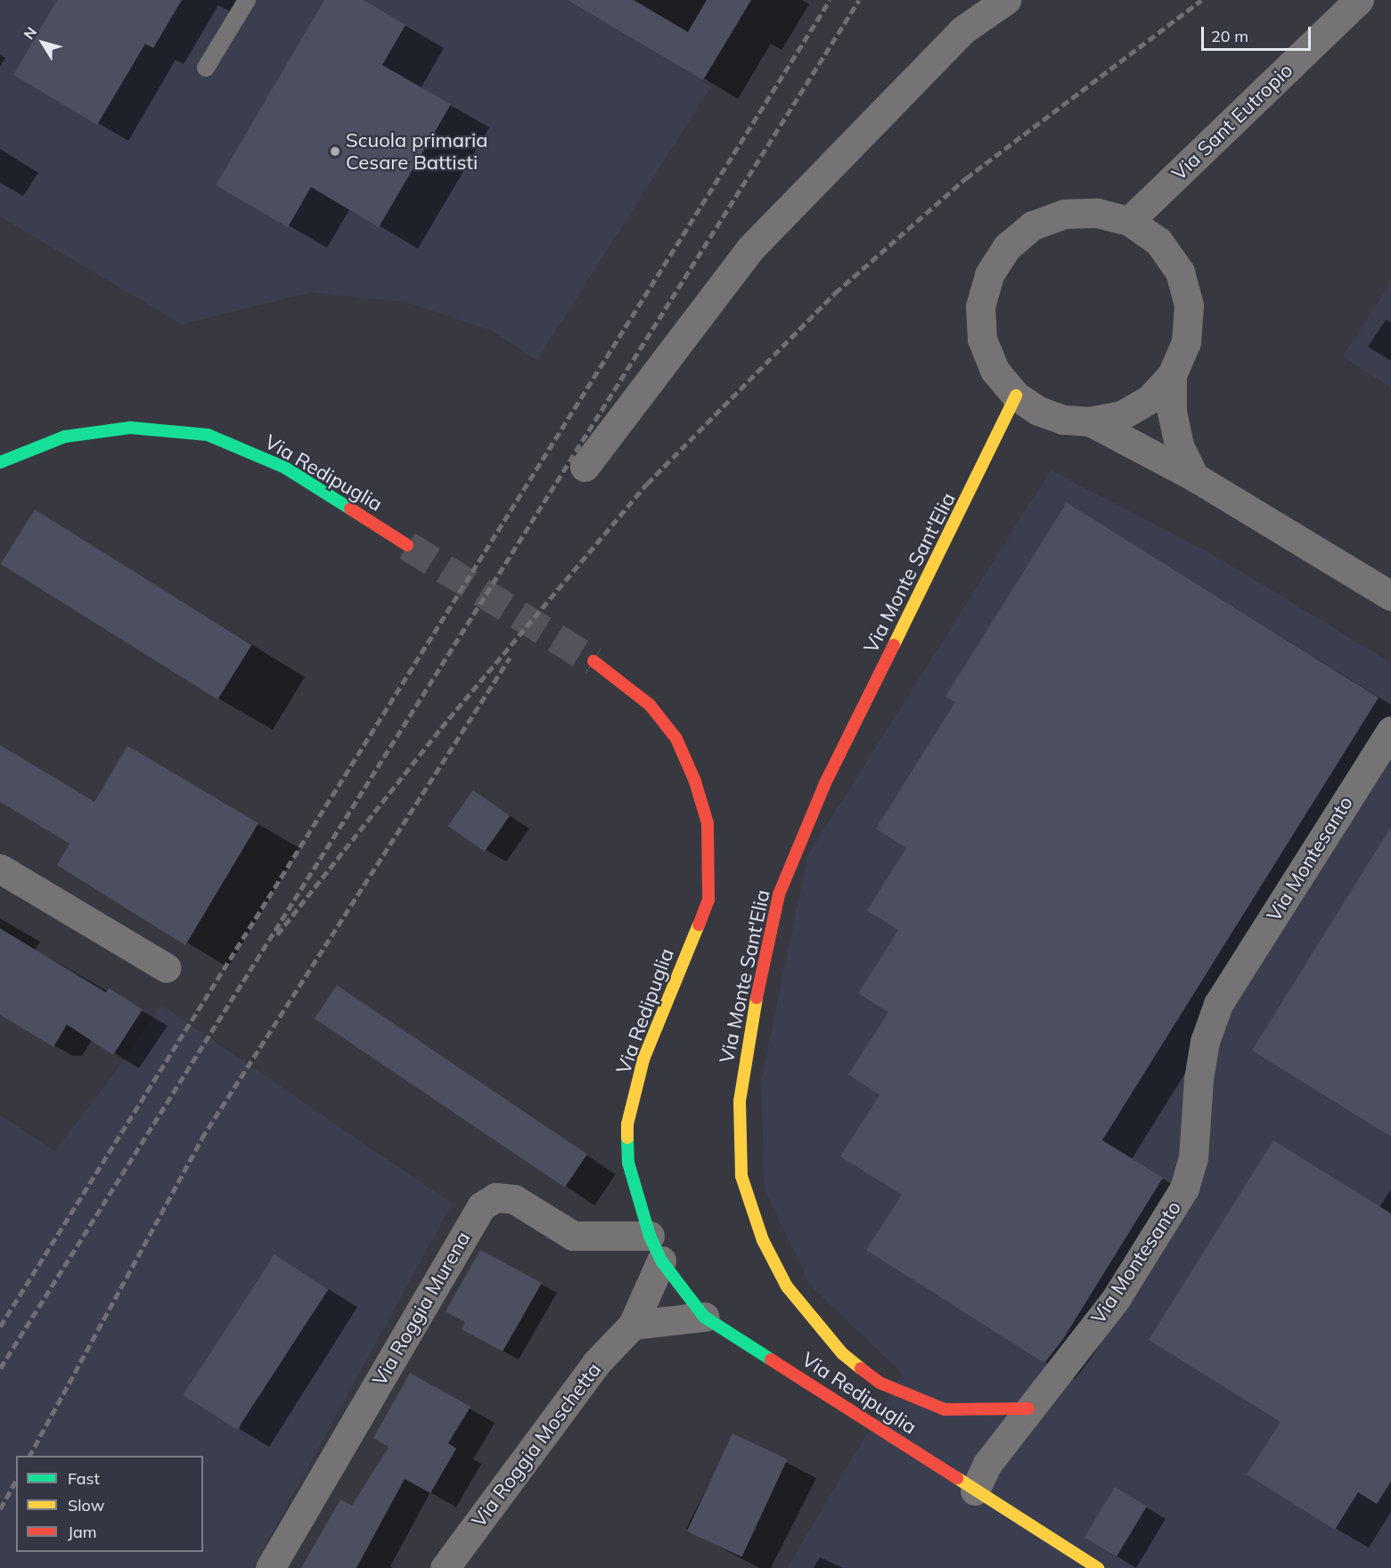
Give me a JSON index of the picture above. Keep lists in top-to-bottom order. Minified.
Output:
{"streets":{"street":["Via Sant Eutropio","Via Redipuglia","Via Monte Sant'Elia","Via Montesanto","Via Roggia Murena","Via Roggia Moschetta"]},"crossings":[["Via Redipuglia","Via Montesanto"],["Via Redipuglia","Via Roggia Murena"],["Via Redipuglia","Via Roggia Moschetta"],["Via Monte Sant'Elia","Via Montesanto"],["Via Roggia Murena","Via Roggia Moschetta"]],"places":["Scuola primaria Cesare Battisti"],"legend":["Fast","Slow","Jam"],"scale_bar":"20 m","north":"top left"}
